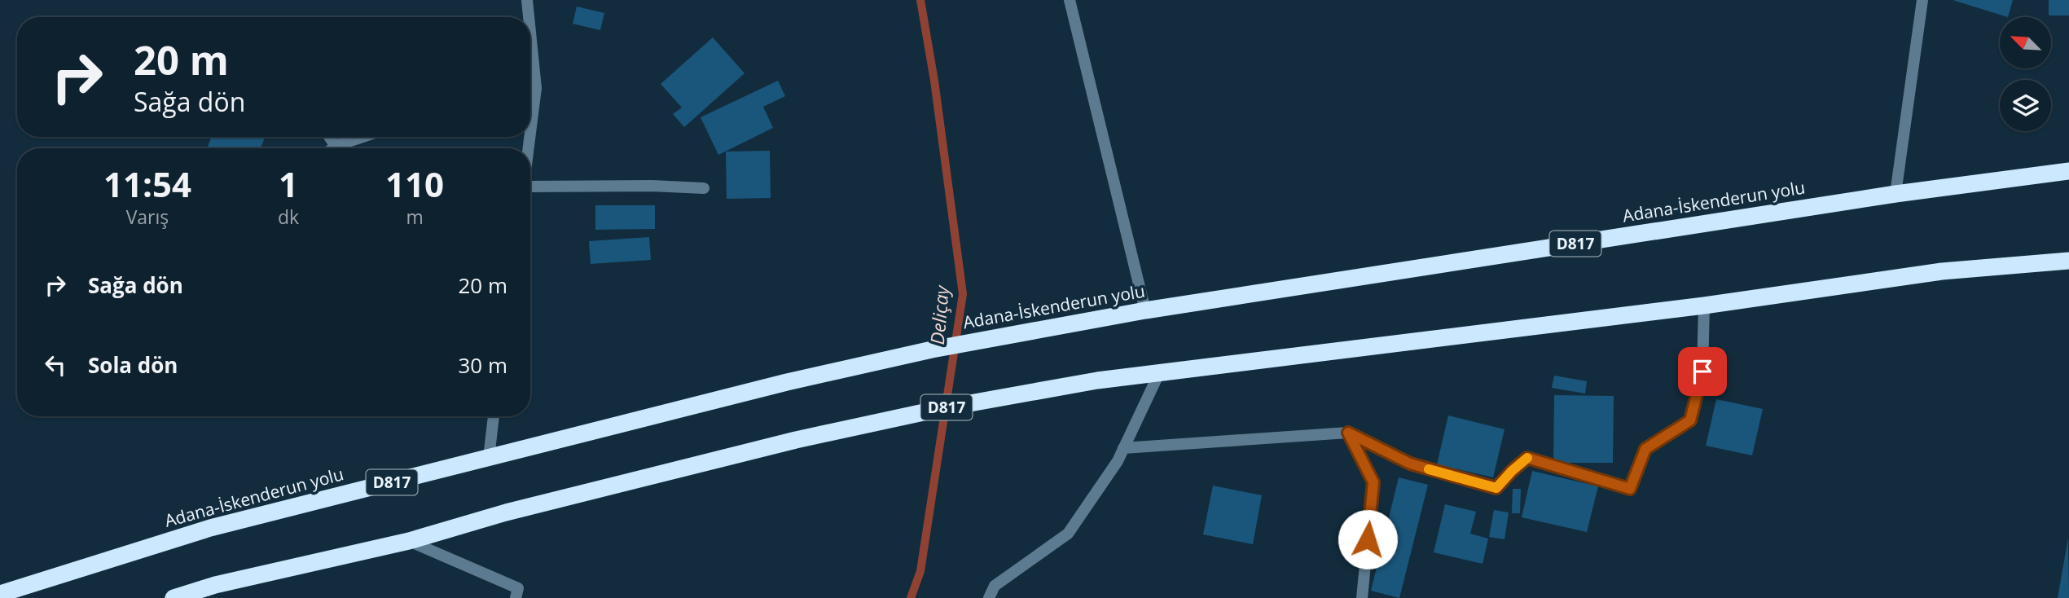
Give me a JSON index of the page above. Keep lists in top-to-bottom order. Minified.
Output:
{"streets":{"highway":["Adana-İskenderun yolu","D817"]},"water":["Deliçay"],"north":"top left","page":{"turn":["20 m","Sağa dön"],"eta":["11:54","Varış","1","dk","110","m"],"list":[{"name":"Sağa dön","value":"20 m"},{"name":"Sola dön","value":"30 m"}]}}
